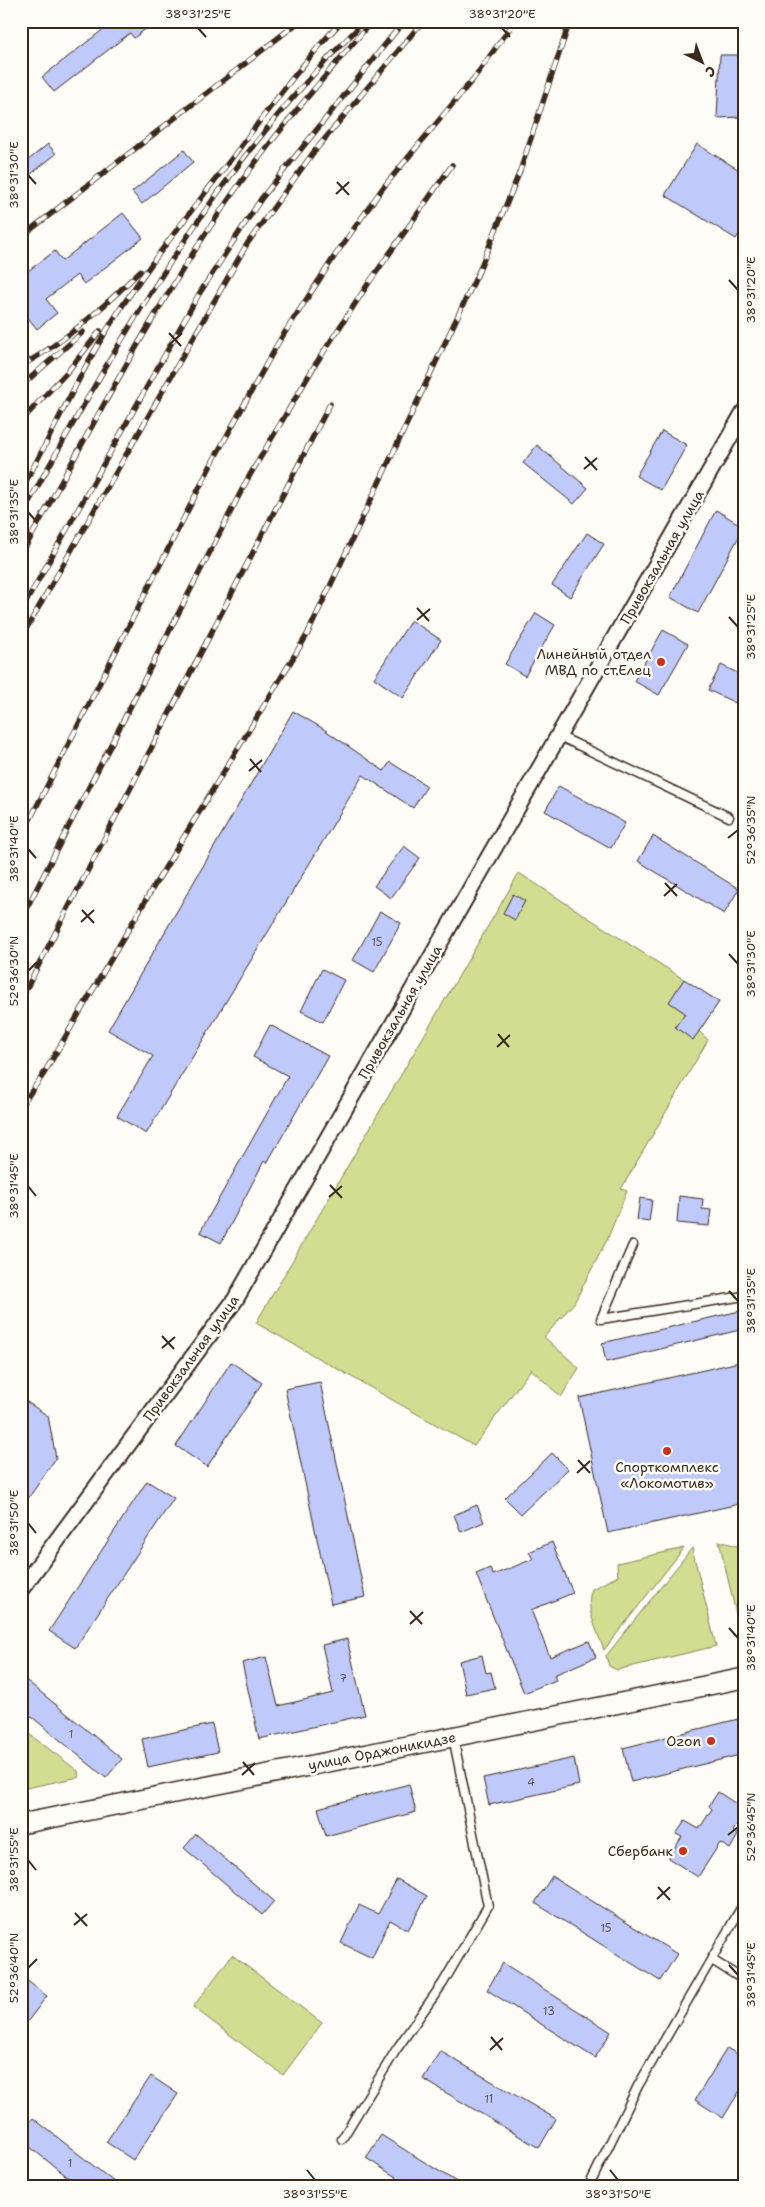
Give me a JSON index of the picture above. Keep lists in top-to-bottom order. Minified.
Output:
{"streets":{"street":["Привокзальная улица","улица Орджоникидзе"]},"places":["Линейный отдел МВД по ст.Елец","Спорткомплекс «Локомотив»","Ozon","Сбербанк"],"house_numbers":["15","7","1","4","15","13","11","1"],"north":"bottom right","coordinates":["38°31'25\"E","38°31'20\"E","38°31'30\"E","38°31'35\"E","52°36'35\"N","38°31'40\"E","52°36'30\"N","38°31'45\"E","38°31'50\"E","52°36'45\"N","38°31'55\"E","52°36'40\"N"]}
